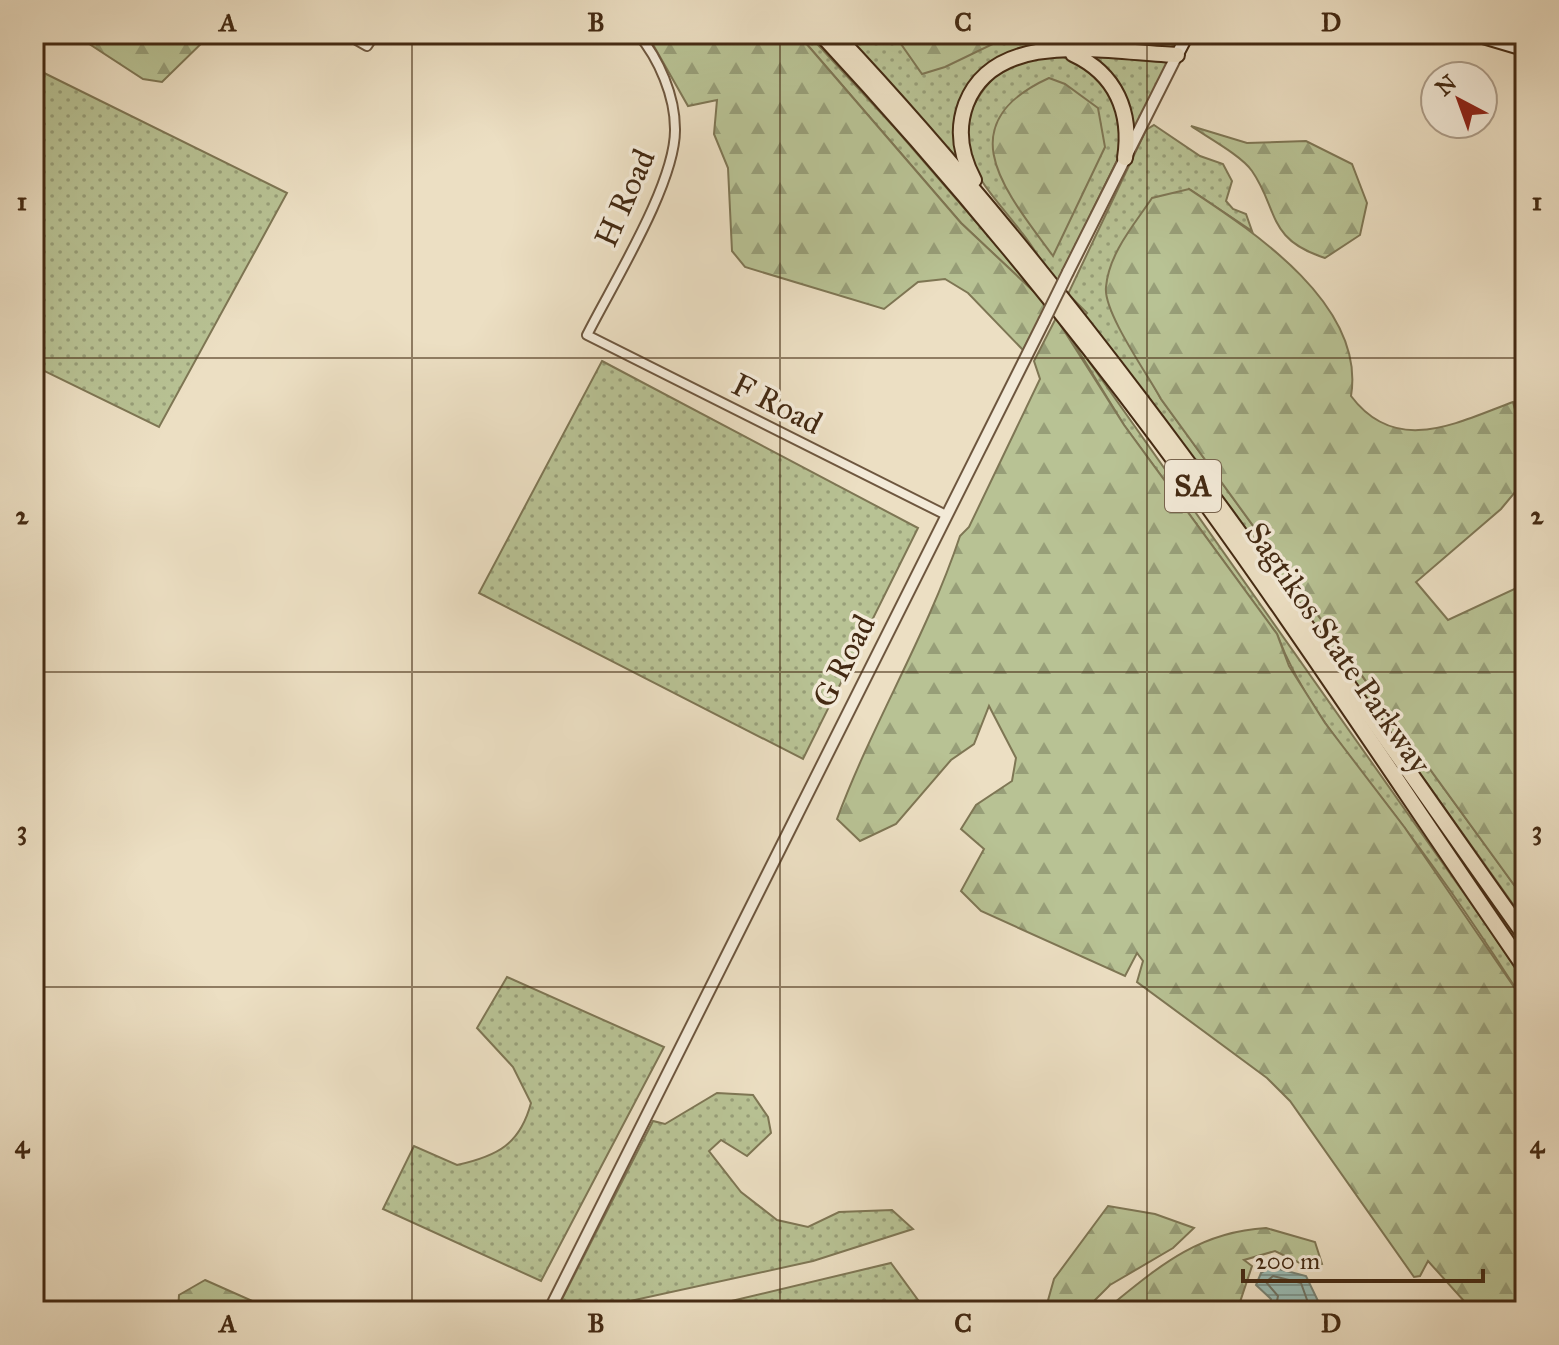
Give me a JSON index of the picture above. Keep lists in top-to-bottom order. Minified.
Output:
{"streets":{"highway":["SA","Sagtikos State Parkway"],"main road":["G Road"],"street":["H Road","F Road"]},"crossings":[["H Road","F Road"],["F Road","G Road"]],"scale_bar":"200 m","north":"top left","grid":{"columns":["A","B","C","D"],"rows":["1","2","3","4"]}}
